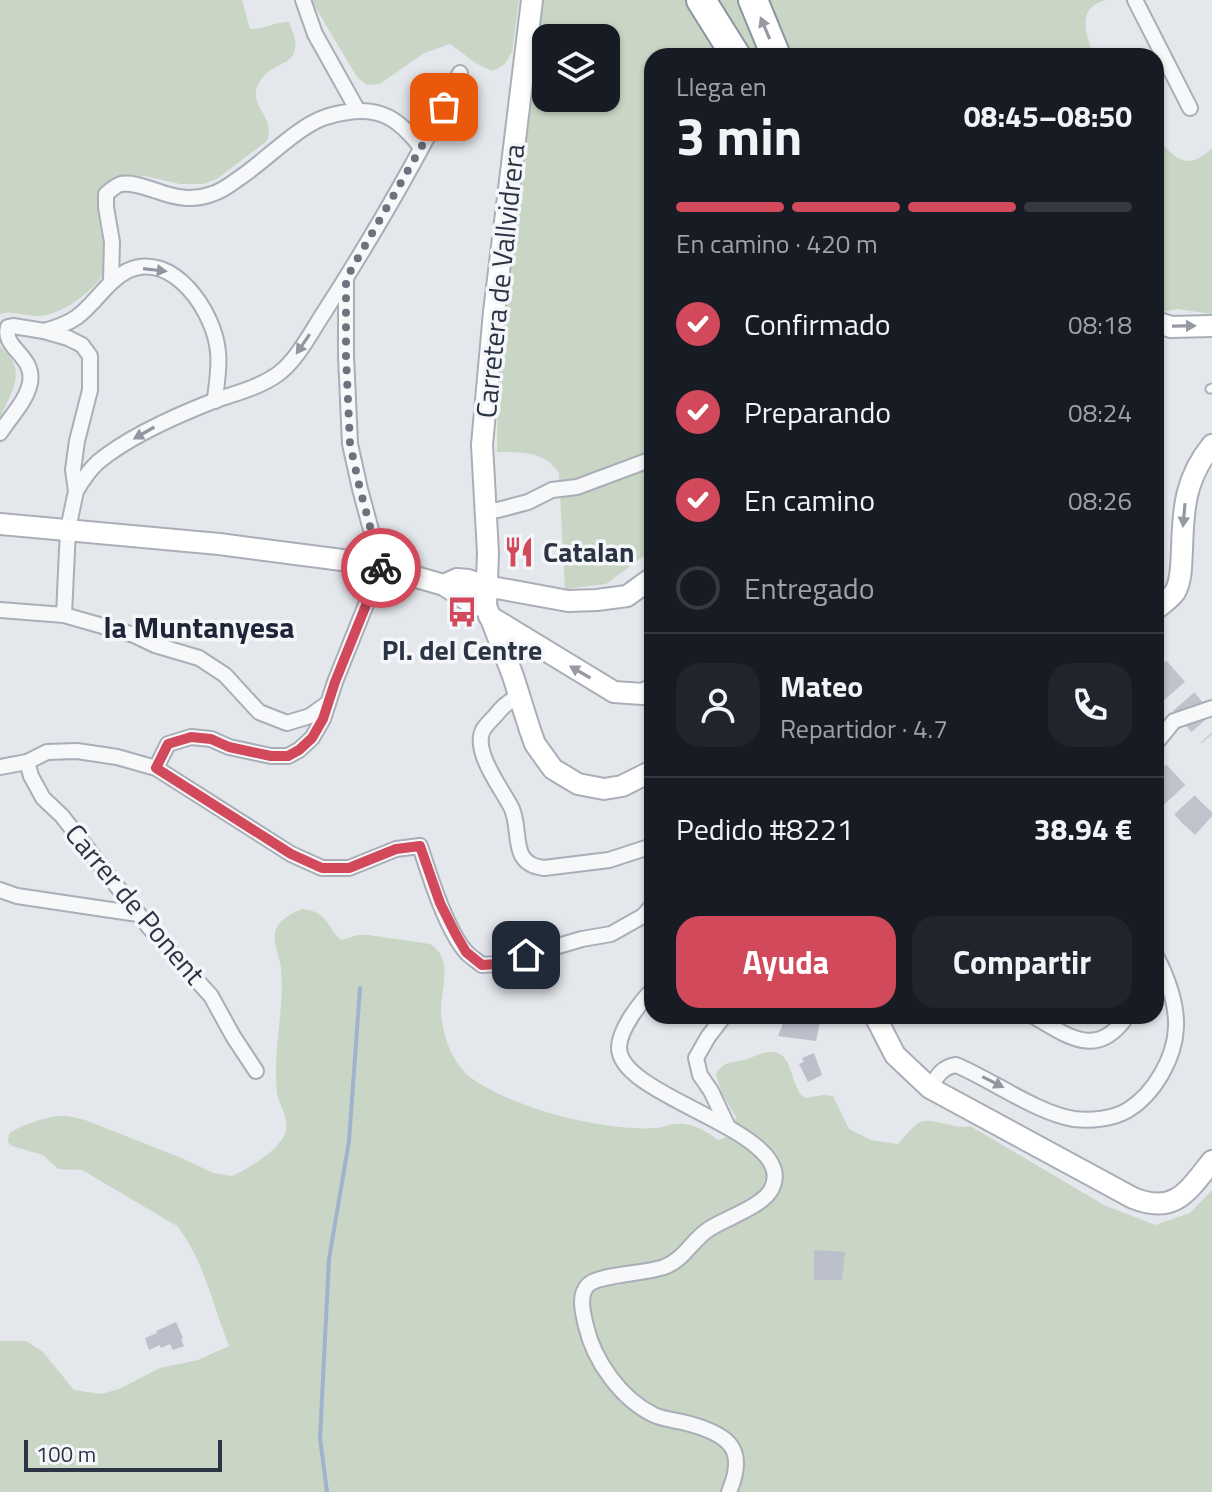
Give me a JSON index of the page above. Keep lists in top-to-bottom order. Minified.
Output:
{"streets":{"main road":["Carretera de Vallvidrera"],"street":["Carrer de Ponent"]},"districts":["la Muntanyesa"],"places":{"restaurant":["Catalan"],"bus stop":["Pl. del Centre"]},"scale_bar":"100 m","page":{"heading":["3 min","Llega en","08:45–08:50"],"panel":["Mateo","Repartidor · 4.7","Pedido #8221","38.94 €"],"bar":"En camino · 420 m","list":[["Confirmado","08:18"],["Preparando","08:24"],["En camino","08:26"],"Entregado"],"buttons":["Ayuda","Compartir"],"scale":"100 m"}}
